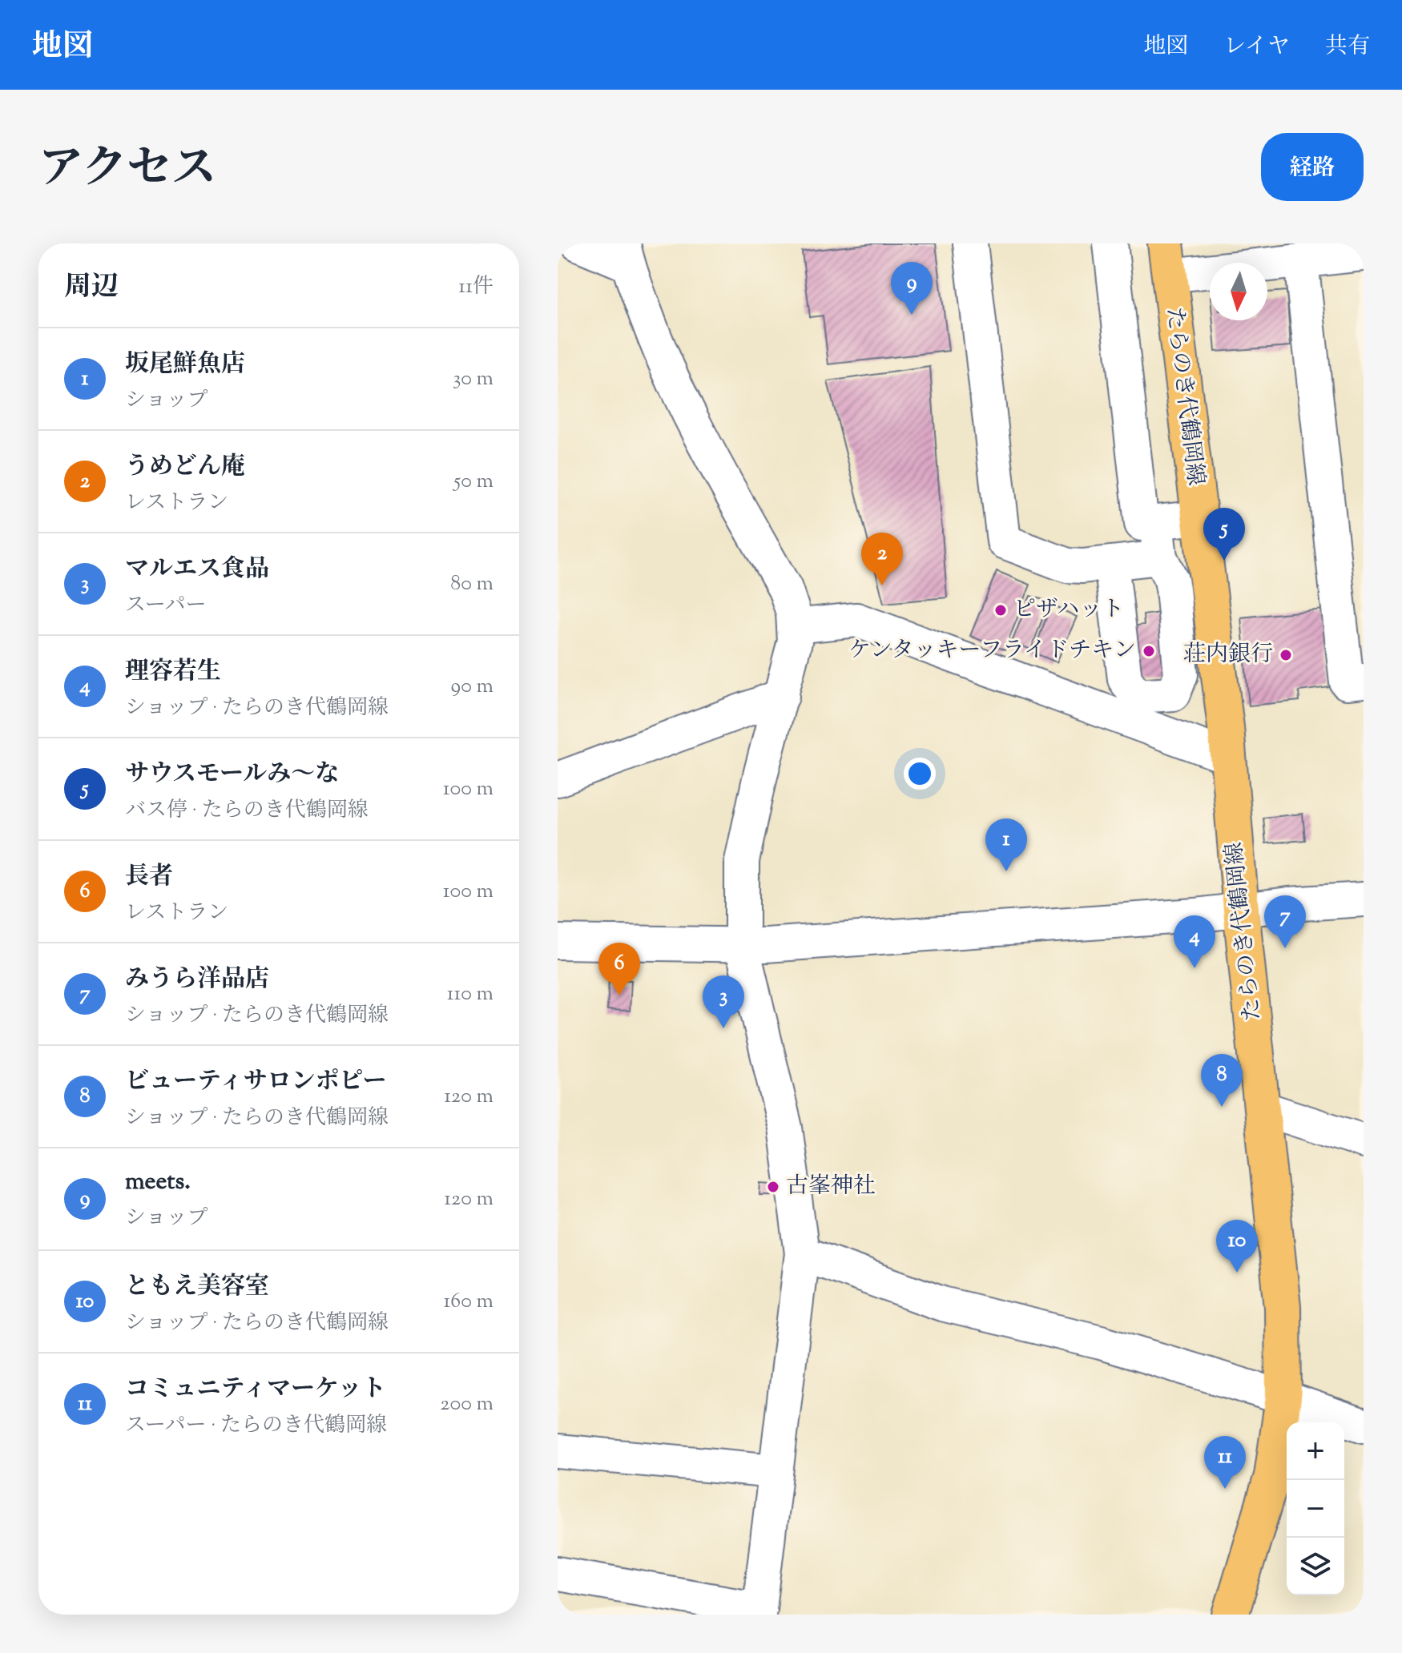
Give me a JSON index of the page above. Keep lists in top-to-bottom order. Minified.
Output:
{"streets":{"main road":["たらのき代鶴岡線"]},"places":["ピザハット","ケンタッキーフライドチキン","荘内銀行","古峯神社"],"north":"bottom","page":{"header":"地図","nav":["地図","レイヤ","共有"],"title":"アクセス","buttons":"経路","heading":["周辺","11件"],"pins":["9","5","2","1","7","4","6","3","8","10","11"],"list":[{"mark":"1","name":"坂尾鮮魚店","note":"ショップ","value":"30 m"},{"mark":"2","name":"うめどん庵","note":"レストラン","value":"50 m"},{"mark":"3","name":"マルエス食品","note":"スーパー","value":"80 m"},{"mark":"4","name":"理容若生","note":"ショップ · たらのき代鶴岡線","value":"90 m"},{"mark":"5","name":"サウスモールみ～な","note":"バス停 · たらのき代鶴岡線","value":"100 m"},{"mark":"6","name":"長者","note":"レストラン","value":"100 m"},{"mark":"7","name":"みうら洋品店","note":"ショップ · たらのき代鶴岡線","value":"110 m"},{"mark":"8","name":"ビューティサロンポピー","note":"ショップ · たらのき代鶴岡線","value":"120 m"},{"mark":"9","name":"meets.","note":"ショップ","value":"120 m"},{"mark":"10","name":"ともえ美容室","note":"ショップ · たらのき代鶴岡線","value":"160 m"},{"mark":"11","name":"コミュニティマーケット","note":"スーパー · たらのき代鶴岡線","value":"200 m"}],"map_buttons":["+","−"]}}
